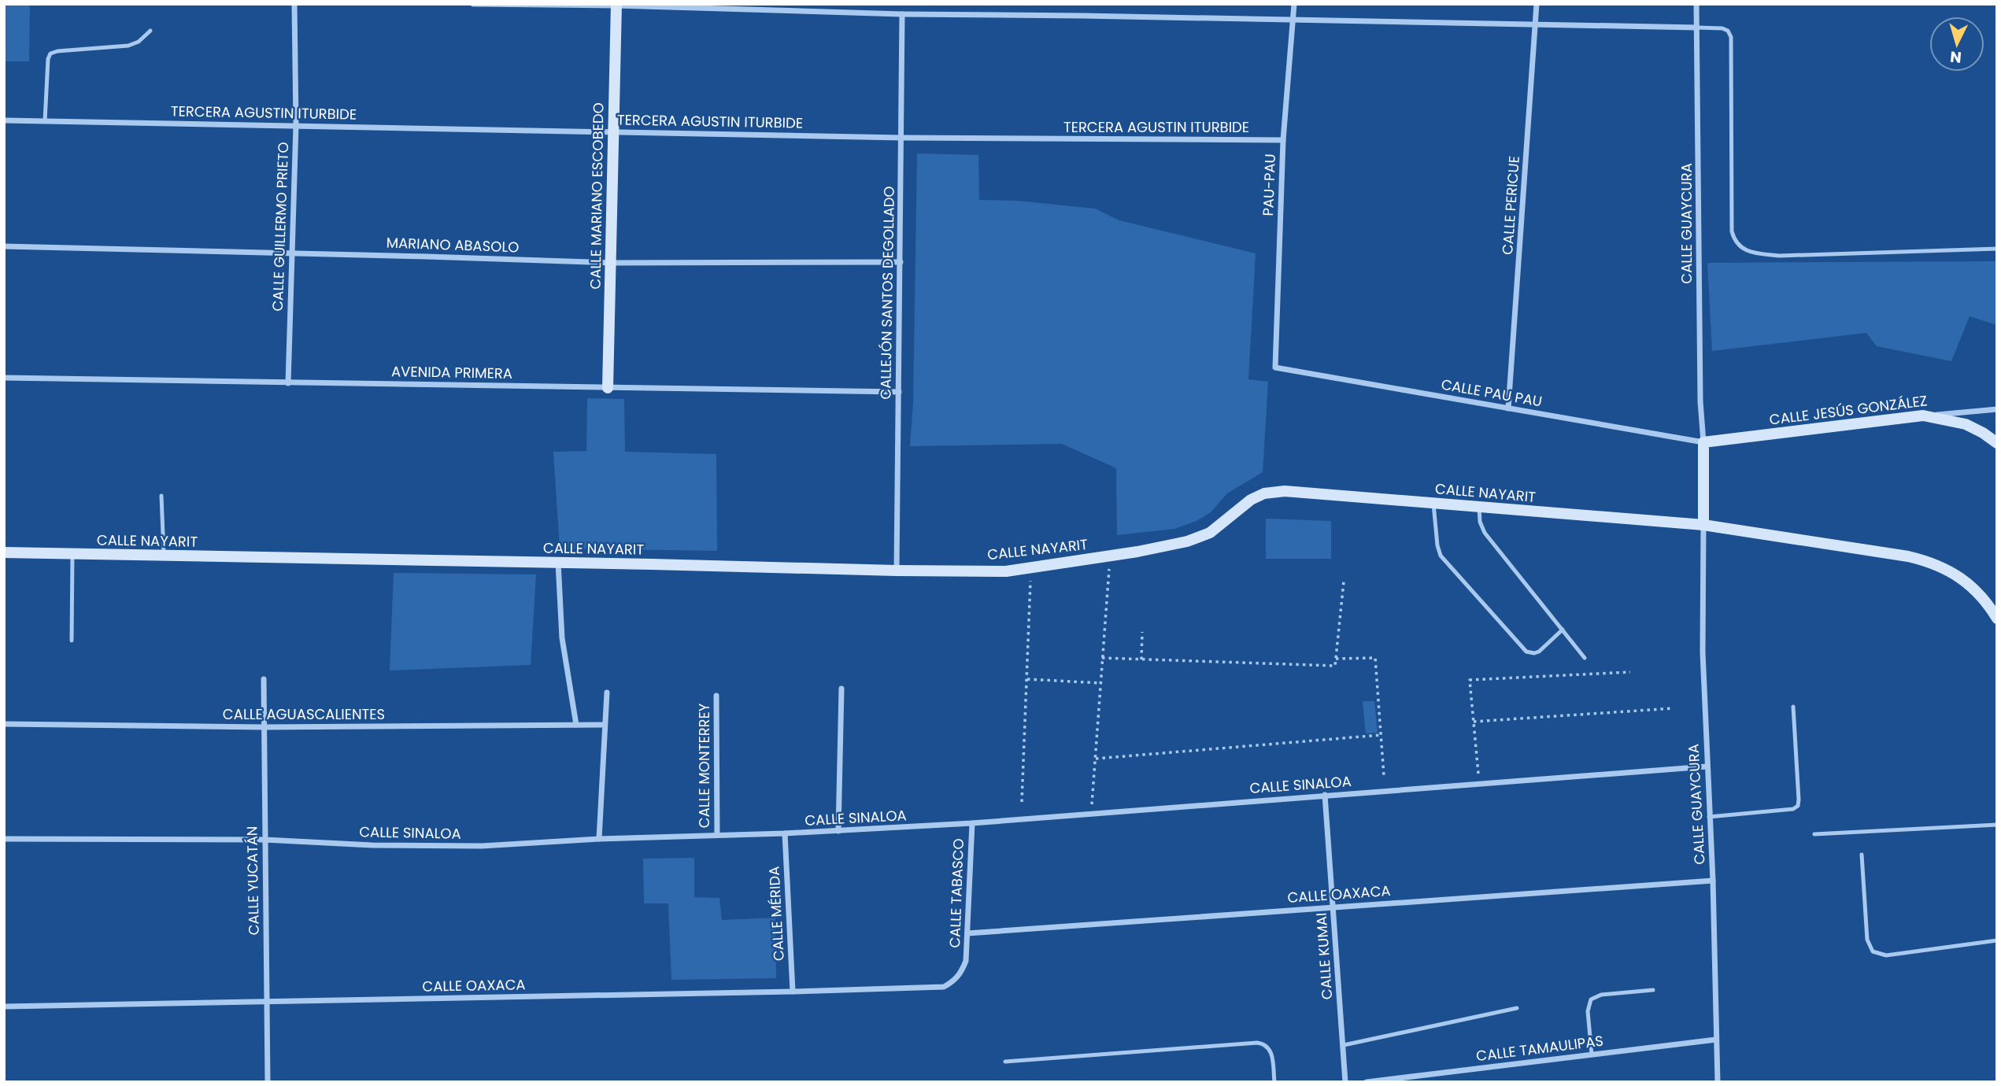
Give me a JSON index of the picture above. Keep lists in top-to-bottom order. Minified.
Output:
{"streets":{"street":["TERCERA AGUSTIN ITURBIDE","PAU-PAU","CALLE MARIANO ESCOBEDO","CALLE PERICUE","CALLE GUAYCURA","CALLE GUILLERMO PRIETO","MARIANO ABASOLO","CALLEJÓN SANTOS DEGOLLADO","AVENIDA PRIMERA","CALLE PAU PAU","CALLE JESÚS GONZÁLEZ","CALLE NAYARIT","CALLE AGUASCALIENTES","CALLE MONTERREY","CALLE SINALOA","CALLE YUCATÁN","CALLE TABASCO","CALLE OAXACA","CALLE MÉRIDA","CALLE KUMAI","CALLE TAMAULIPAS"]},"crossings":[["TERCERA AGUSTIN ITURBIDE","PAU-PAU"],["TERCERA AGUSTIN ITURBIDE","CALLE MARIANO ESCOBEDO"],["TERCERA AGUSTIN ITURBIDE","CALLE GUILLERMO PRIETO"],["TERCERA AGUSTIN ITURBIDE","CALLEJÓN SANTOS DEGOLLADO"],["PAU-PAU","CALLE PAU PAU"],["CALLE MARIANO ESCOBEDO","MARIANO ABASOLO"],["CALLE MARIANO ESCOBEDO","AVENIDA PRIMERA"],["CALLE PERICUE","CALLE PAU PAU"],["CALLE GUAYCURA","CALLE PAU PAU"],["CALLE GUAYCURA","CALLE JESÚS GONZÁLEZ"],["CALLE GUAYCURA","CALLE NAYARIT"],["CALLE GUAYCURA","CALLE SINALOA"],["CALLE GUAYCURA","CALLE OAXACA"],["CALLE GUAYCURA","CALLE TAMAULIPAS"],["CALLE GUILLERMO PRIETO","MARIANO ABASOLO"],["CALLE GUILLERMO PRIETO","AVENIDA PRIMERA"],["MARIANO ABASOLO","CALLEJÓN SANTOS DEGOLLADO"],["CALLEJÓN SANTOS DEGOLLADO","AVENIDA PRIMERA"],["CALLEJÓN SANTOS DEGOLLADO","CALLE NAYARIT"],["CALLE PAU PAU","CALLE JESÚS GONZÁLEZ"],["CALLE AGUASCALIENTES","CALLE YUCATÁN"],["CALLE MONTERREY","CALLE SINALOA"],["CALLE SINALOA","CALLE YUCATÁN"],["CALLE SINALOA","CALLE TABASCO"],["CALLE SINALOA","CALLE MÉRIDA"],["CALLE SINALOA","CALLE KUMAI"],["CALLE YUCATÁN","CALLE OAXACA"],["CALLE TABASCO","CALLE OAXACA"],["CALLE OAXACA","CALLE MÉRIDA"],["CALLE OAXACA","CALLE KUMAI"]],"north":"bottom"}
